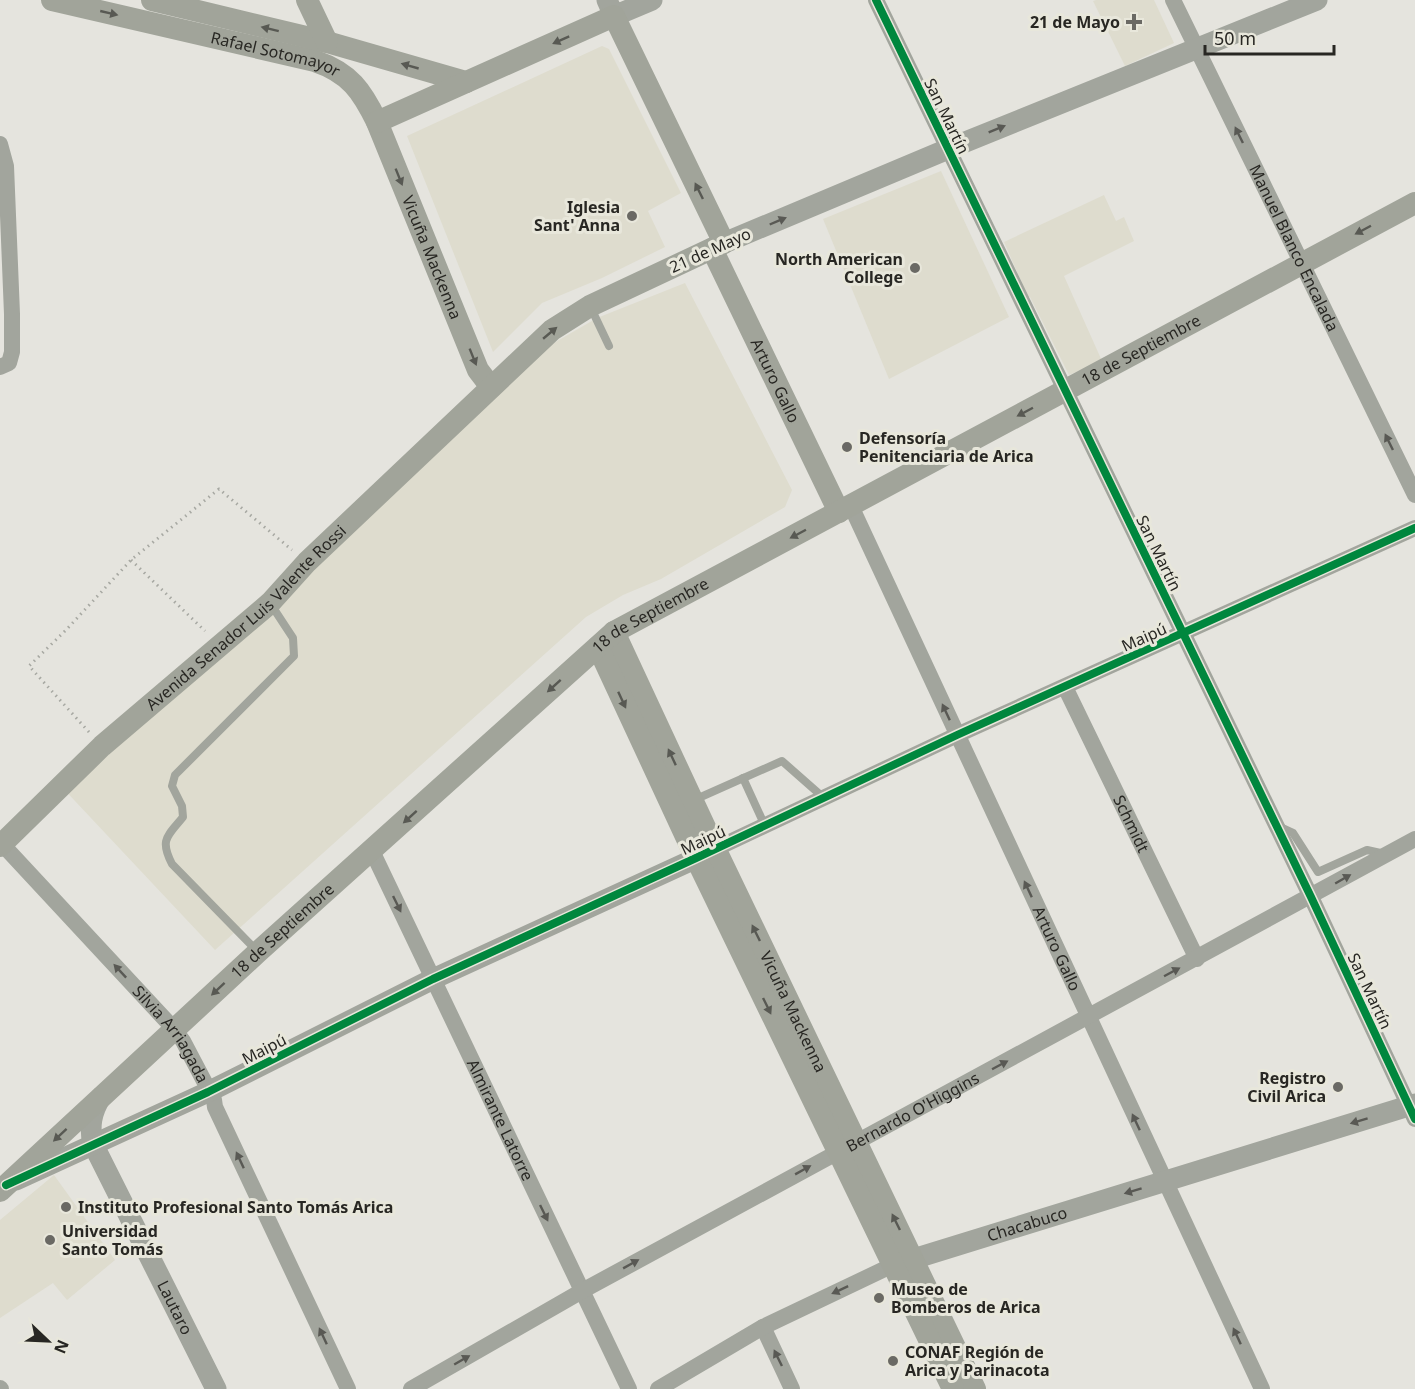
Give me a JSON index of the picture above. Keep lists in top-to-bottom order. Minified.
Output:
{"streets":{"main road":["Rafael Sotomayor","21 de Mayo","Vicuña Mackenna","18 de Septiembre","Arturo Gallo","Avenida Senador Luis Valente Rossi"],"street":["San Martín","Manuel Blanco Encalada","Maipú","Schmidt","Silvia Arriagada","Bernardo O'Higgins","Almirante Latorre","Chacabuco","Lautaro"]},"crossings":[["Rafael Sotomayor","Vicuña Mackenna"],["San Martín","21 de Mayo"],["San Martín","18 de Septiembre"],["San Martín","Maipú"],["San Martín","Bernardo O'Higgins"],["San Martín","Chacabuco"],["Manuel Blanco Encalada","21 de Mayo"],["Manuel Blanco Encalada","18 de Septiembre"],["21 de Mayo","Vicuña Mackenna"],["21 de Mayo","Arturo Gallo"],["21 de Mayo","Avenida Senador Luis Valente Rossi"],["Vicuña Mackenna","18 de Septiembre"],["Vicuña Mackenna","Avenida Senador Luis Valente Rossi"],["Vicuña Mackenna","Maipú"],["Vicuña Mackenna","Bernardo O'Higgins"],["Vicuña Mackenna","Chacabuco"],["18 de Septiembre","Arturo Gallo"],["18 de Septiembre","Maipú"],["18 de Septiembre","Silvia Arriagada"],["18 de Septiembre","Almirante Latorre"],["18 de Septiembre","Lautaro"],["Arturo Gallo","Maipú"],["Arturo Gallo","Bernardo O'Higgins"],["Arturo Gallo","Chacabuco"],["Avenida Senador Luis Valente Rossi","Silvia Arriagada"],["Maipú","Schmidt"],["Maipú","Silvia Arriagada"],["Maipú","Almirante Latorre"],["Maipú","Lautaro"],["Schmidt","Bernardo O'Higgins"],["Bernardo O'Higgins","Almirante Latorre"]],"one_way":["Manuel Blanco Encalada","21 de Mayo","18 de Septiembre","Arturo Gallo","Silvia Arriagada","Bernardo O'Higgins","Almirante Latorre","Chacabuco"],"places":{"health":["21 de Mayo"],"other":["Iglesia Sant' Anna","North American College","Defensoría Penitenciaria de Arica","Registro Civil Arica","Instituto Profesional Santo Tomás Arica","Universidad Santo Tomás","Museo de Bomberos de Arica","CONAF Región de Arica y Parinacota"]},"scale_bar":"50 m","north":"bottom right"}
